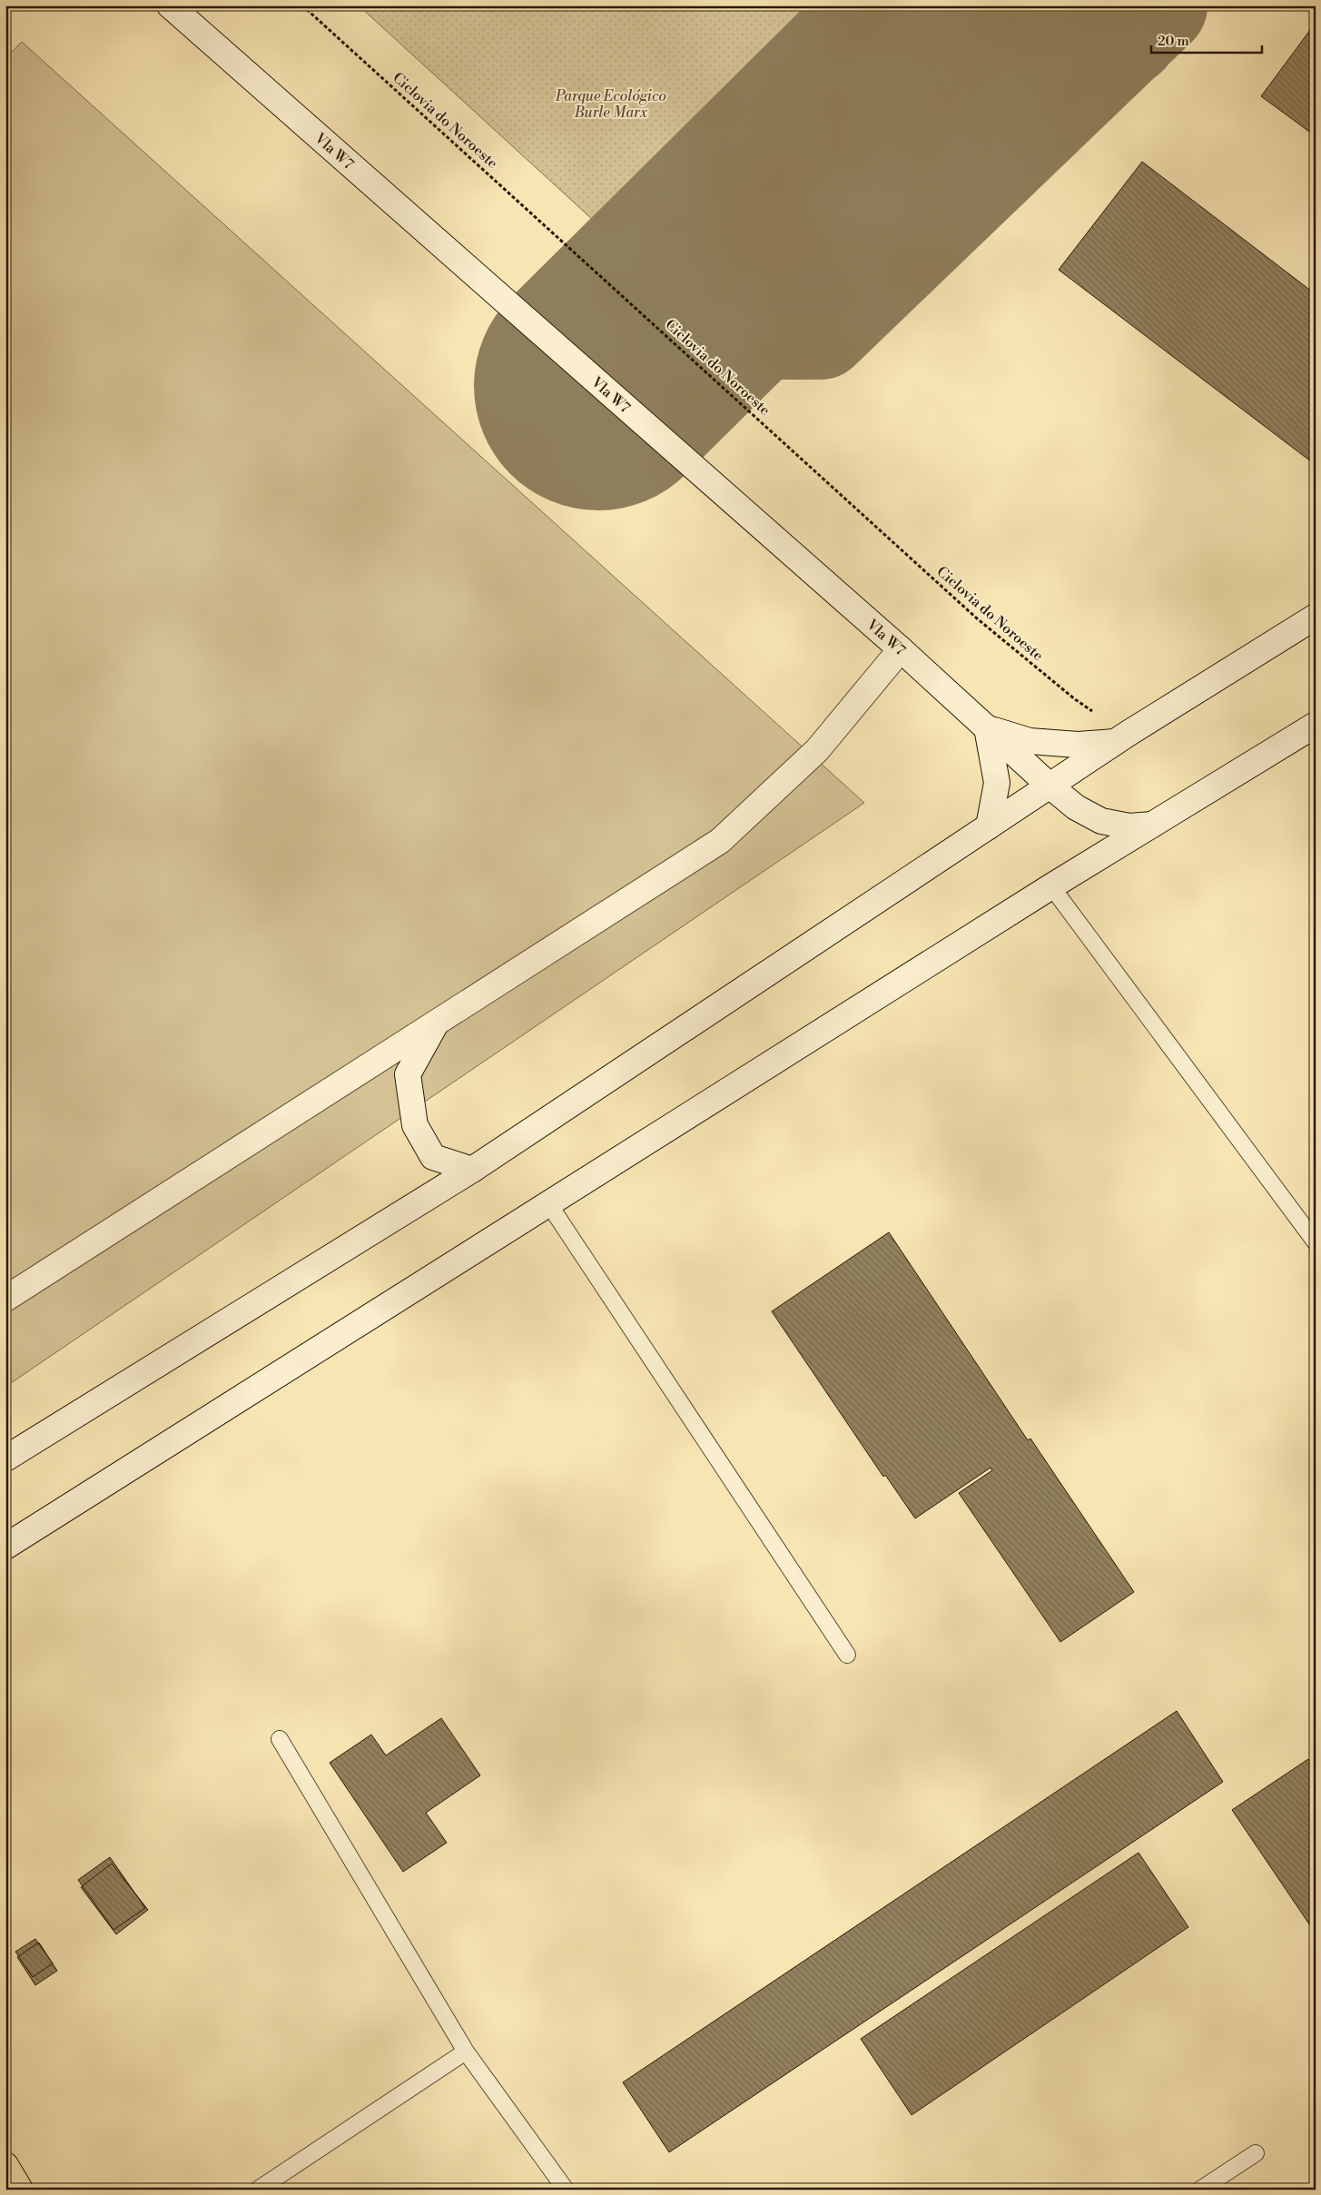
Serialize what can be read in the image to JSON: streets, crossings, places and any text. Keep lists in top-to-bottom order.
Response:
{
  "streets": {
    "main road": ["Vla W7"],
    "path": ["Ciclovia do Noroeste"]
  },
  "parks": ["Parque Ecológico Burle Marx"],
  "scale_bar": "20 m"
}
